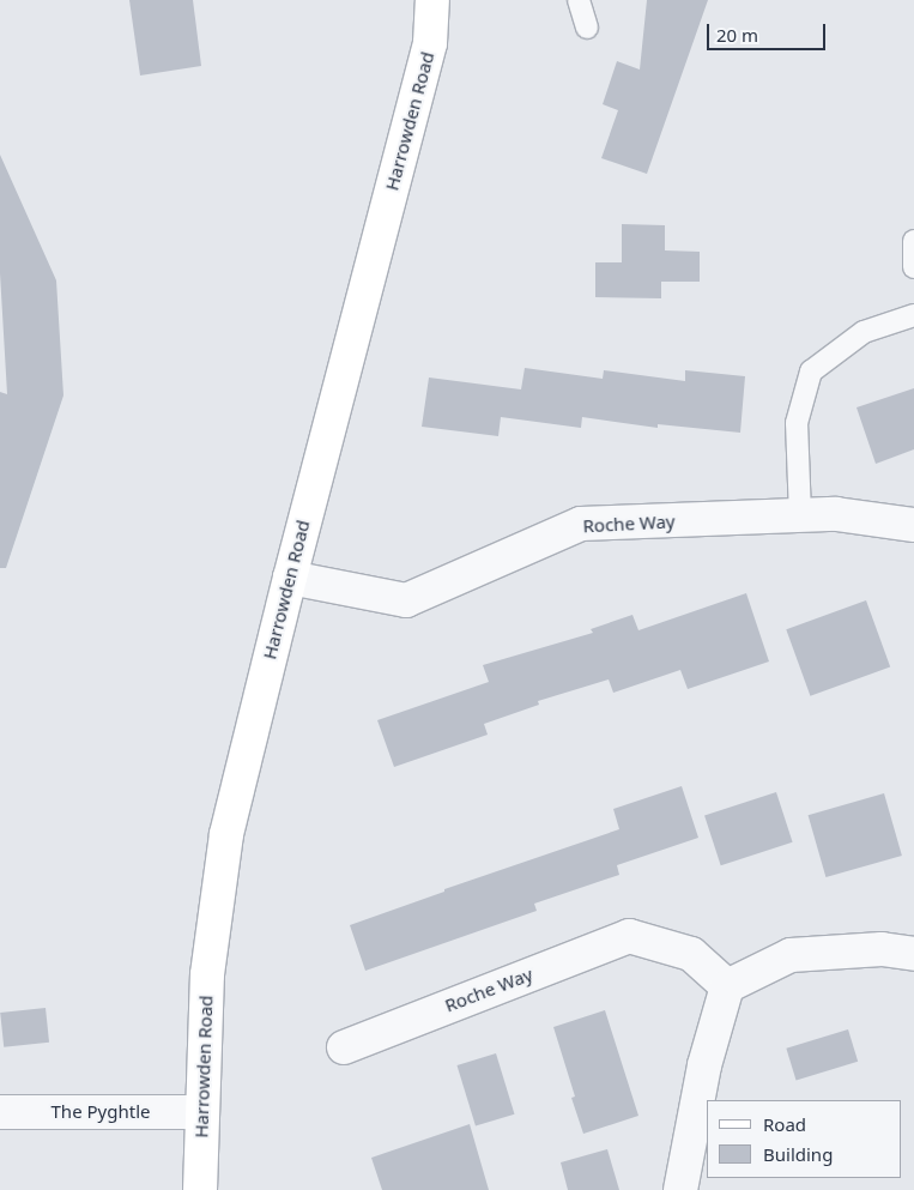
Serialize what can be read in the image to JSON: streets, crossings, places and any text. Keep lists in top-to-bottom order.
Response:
{
  "streets": {
    "main road": ["Harrowden Road"],
    "street": ["Roche Way", "The Pyghtle"]
  },
  "crossings": [
    ["Harrowden Road", "Roche Way"],
    ["Harrowden Road", "The Pyghtle"]
  ],
  "legend": ["Road", "Building"],
  "scale_bar": "20 m"
}
